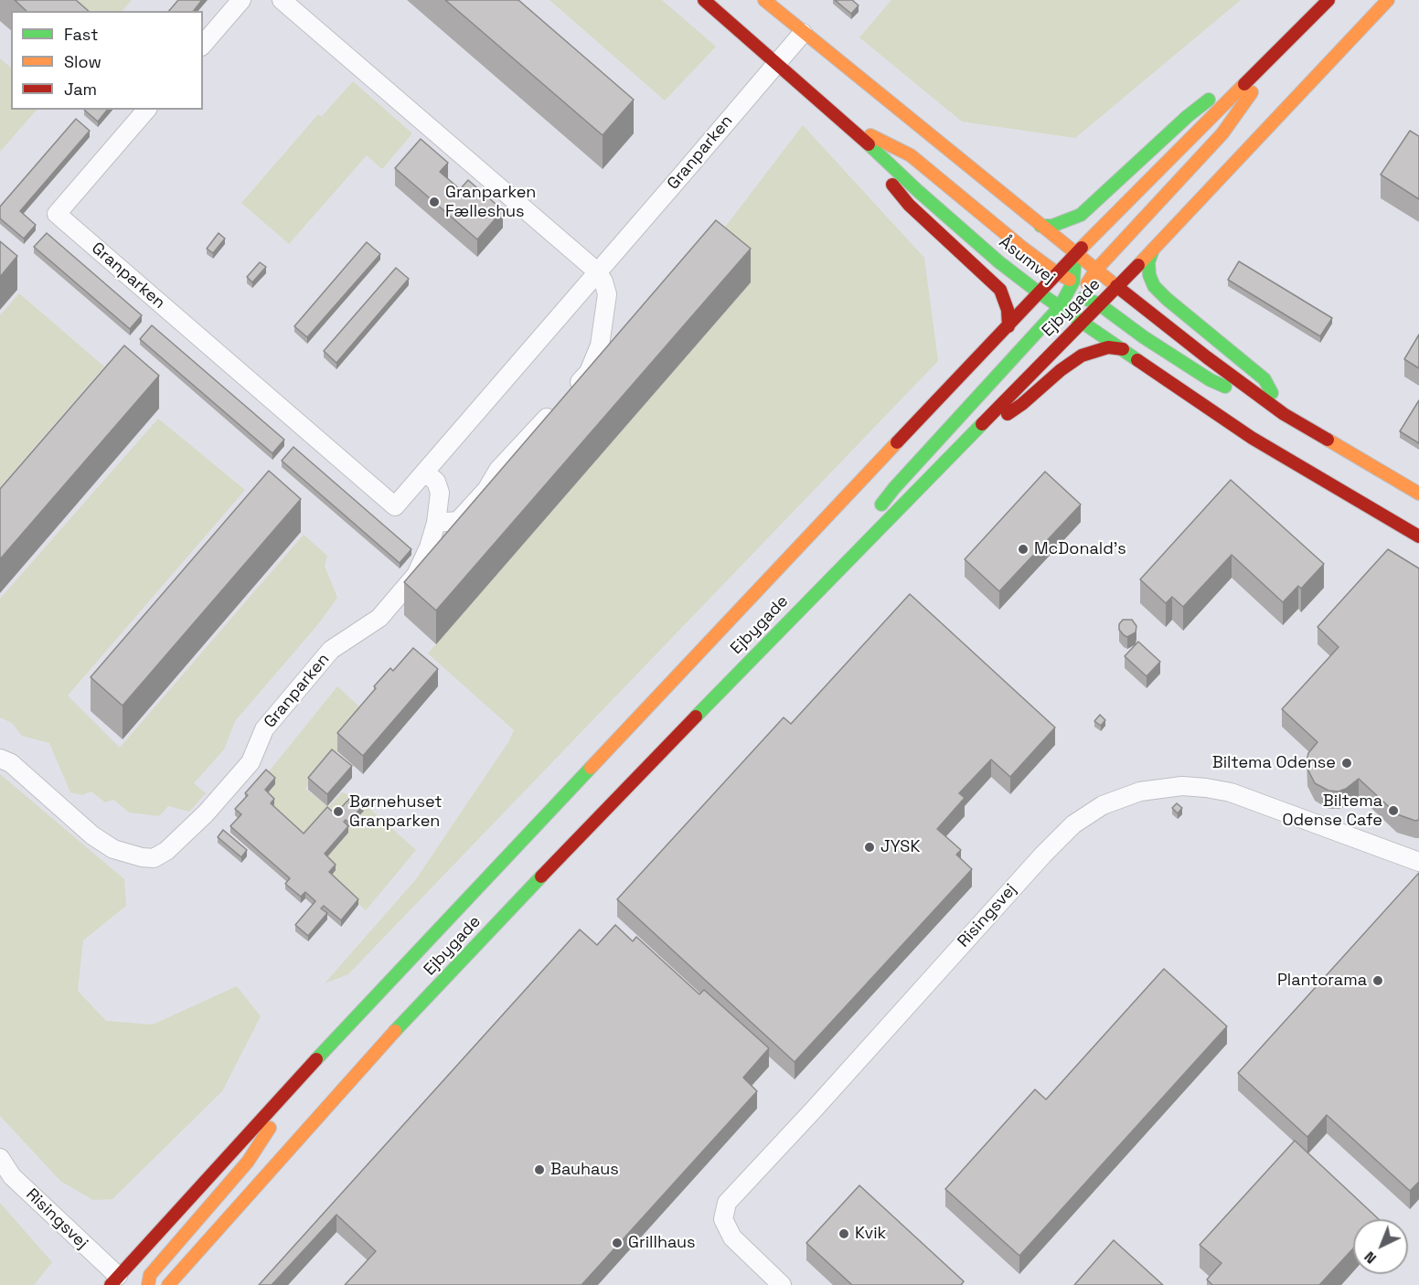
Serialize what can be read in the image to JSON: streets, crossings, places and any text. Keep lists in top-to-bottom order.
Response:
{
  "streets": {
    "main road": ["Åsumvej", "Ejbygade"],
    "street": ["Granparken", "Risingsvej"]
  },
  "crossings": [
    ["Granparken", "Åsumvej"],
    ["Åsumvej", "Ejbygade"],
    ["Ejbygade", "Risingsvej"]
  ],
  "places": [
    "Granparken Fælleshus",
    "McDonald's",
    "Biltema Odense",
    "Biltema Odense Cafe",
    "Børnehuset Granparken",
    "JYSK",
    "Plantorama",
    "Bauhaus",
    "Kvik",
    "Grillhaus"
  ],
  "legend": ["Fast", "Slow", "Jam"],
  "north": "bottom left"
}
